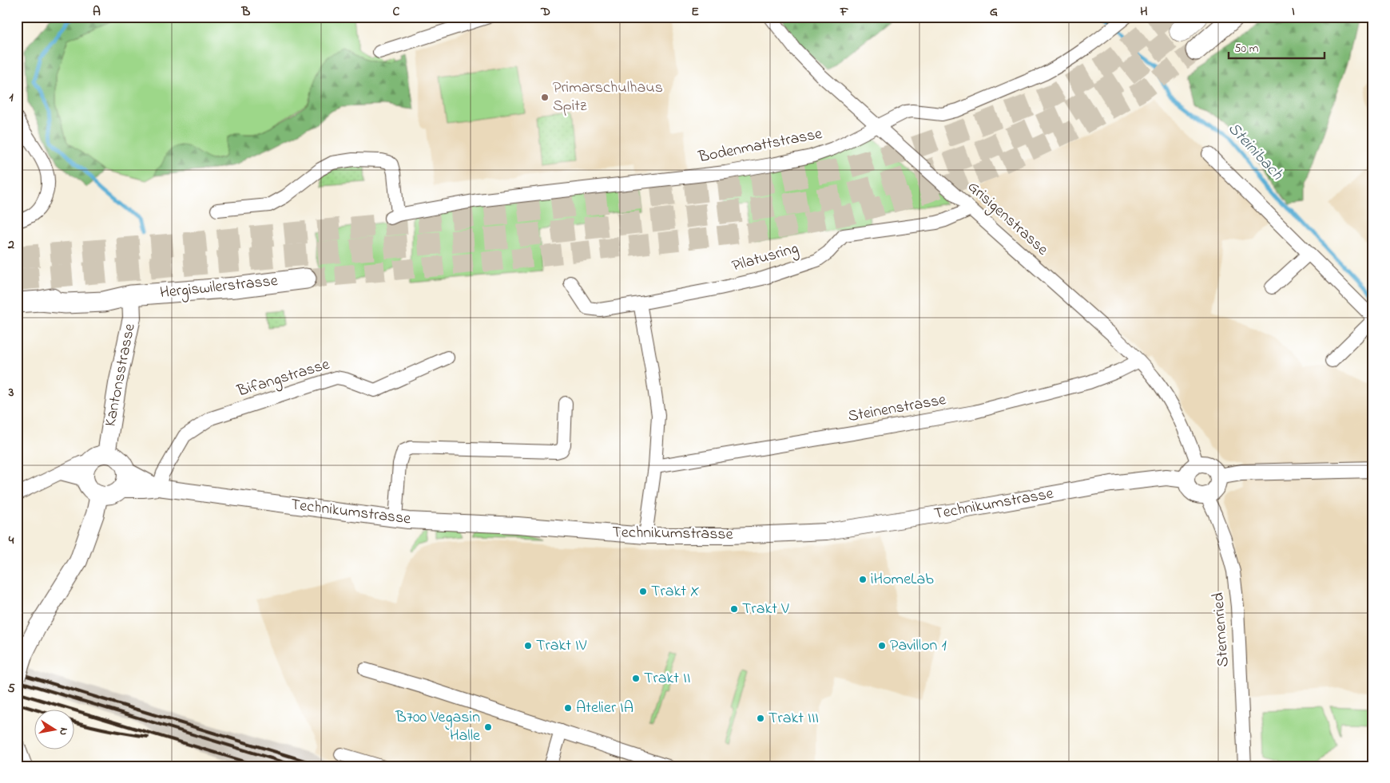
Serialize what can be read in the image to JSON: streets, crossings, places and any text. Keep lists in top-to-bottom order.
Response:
{
  "streets": {
    "main road": ["Hergiswilerstrasse", "Kantonsstrasse"],
    "street": [
      "Bodenmattstrasse",
      "Grisigenstrasse",
      "Pilatusring",
      "Bifangstrasse",
      "Steinenstrasse",
      "Technikumstrasse",
      "Sternenried"
    ]
  },
  "crossings": [
    ["Bodenmattstrasse", "Grisigenstrasse"],
    ["Grisigenstrasse", "Pilatusring"],
    ["Grisigenstrasse", "Steinenstrasse"],
    ["Grisigenstrasse", "Technikumstrasse"],
    ["Grisigenstrasse", "Sternenried"],
    ["Hergiswilerstrasse", "Kantonsstrasse"],
    ["Kantonsstrasse", "Technikumstrasse"],
    ["Bifangstrasse", "Technikumstrasse"],
    ["Technikumstrasse", "Sternenried"]
  ],
  "water": ["Steinibach"],
  "places": [
    "Primarschulhaus Spitz",
    "iHomeLab",
    "Trakt X",
    "Trakt V",
    "Trakt IV",
    "Pavillon 1",
    "Trakt II",
    "Atelier IA",
    "Trakt III",
    "B700 Vegasin Halle"
  ],
  "scale_bar": "50 m",
  "north": "right",
  "grid": {
    "columns": [
      "A",
      "B",
      "C",
      "D",
      "E",
      "F",
      "G",
      "H",
      "I"
    ],
    "rows": [
      "1",
      "2",
      "3",
      "4",
      "5"
    ]
  }
}
